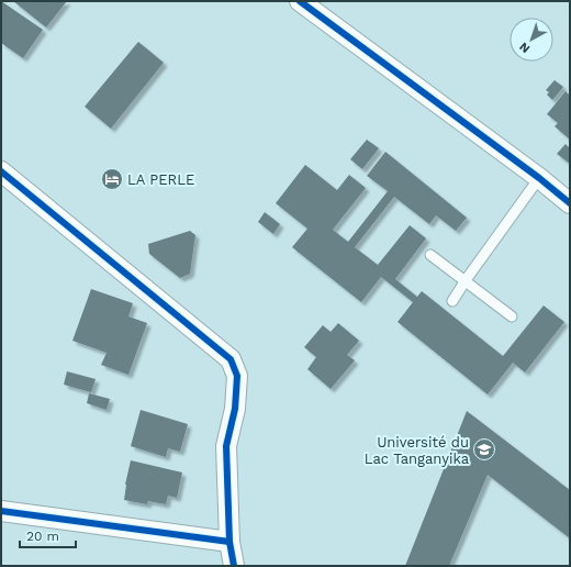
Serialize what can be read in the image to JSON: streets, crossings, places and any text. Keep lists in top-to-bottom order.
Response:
{
  "places": {
    "hotel": ["LA PERLE"],
    "school or university": ["Université du Lac Tanganyika"]
  },
  "scale_bar": "20 m",
  "north": "bottom left"
}
